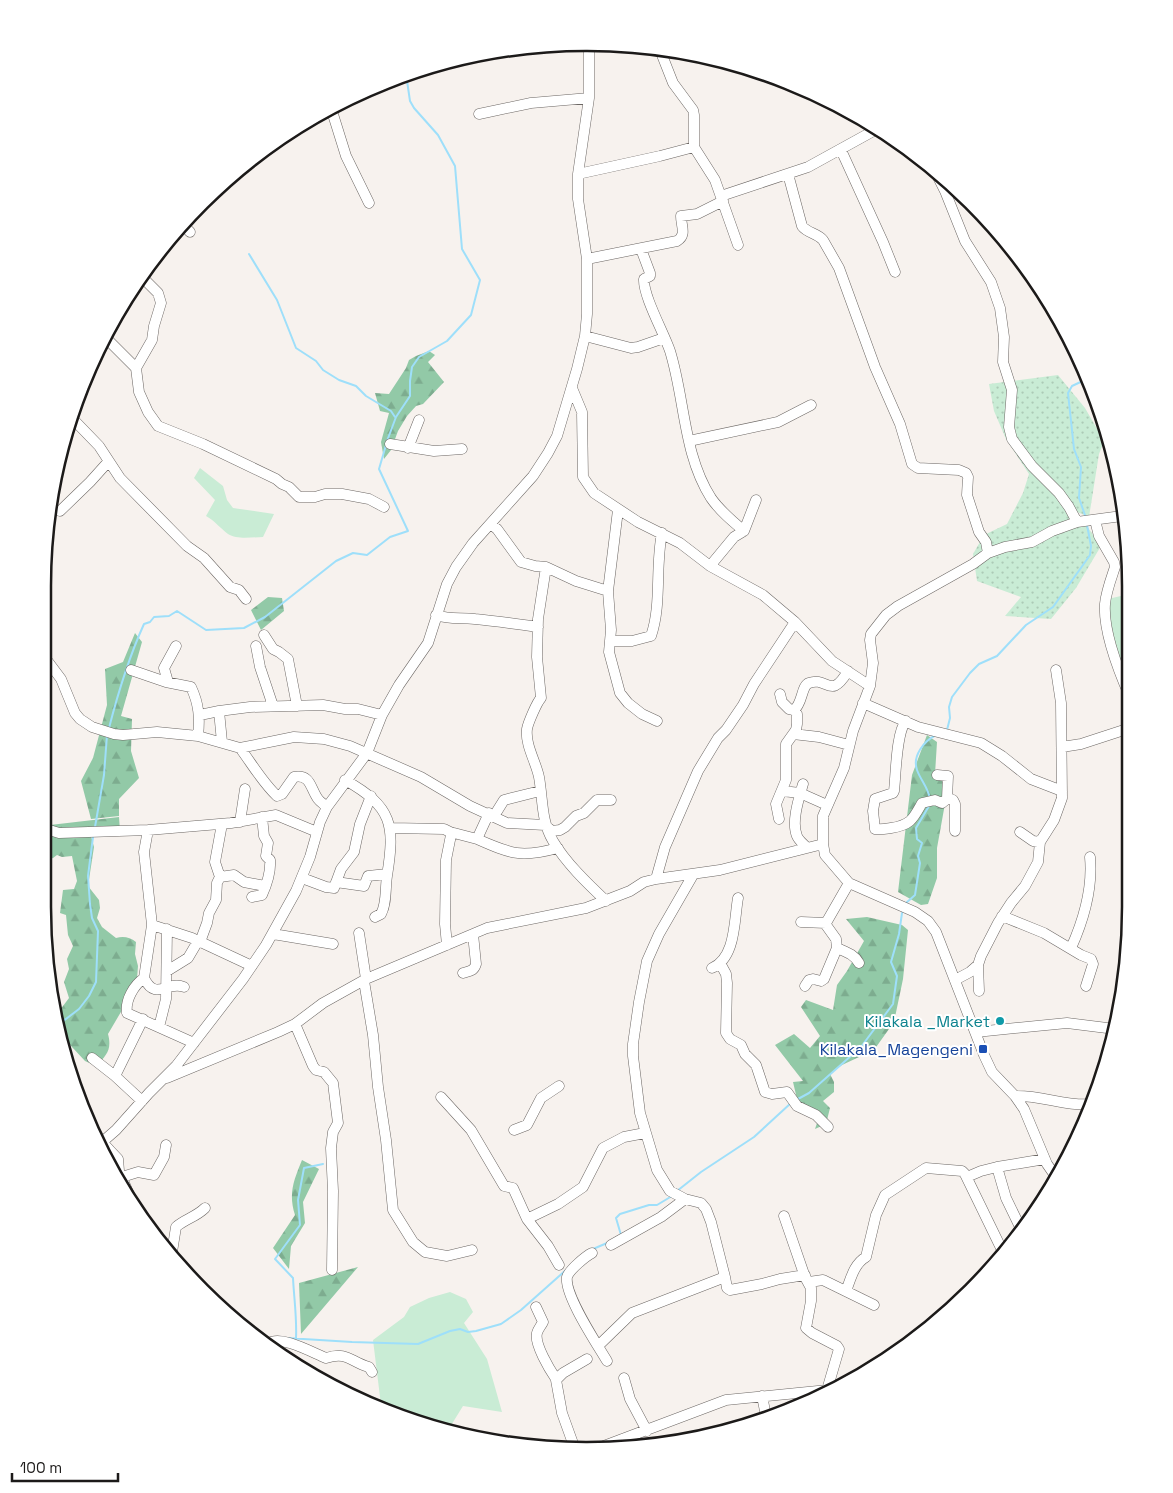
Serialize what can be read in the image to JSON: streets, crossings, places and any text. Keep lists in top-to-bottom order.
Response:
{
  "places": {
    "other": ["Kilakala _Market"],
    "transit": ["Kilakala_Magengeni"]
  },
  "scale_bar": "100 m"
}
